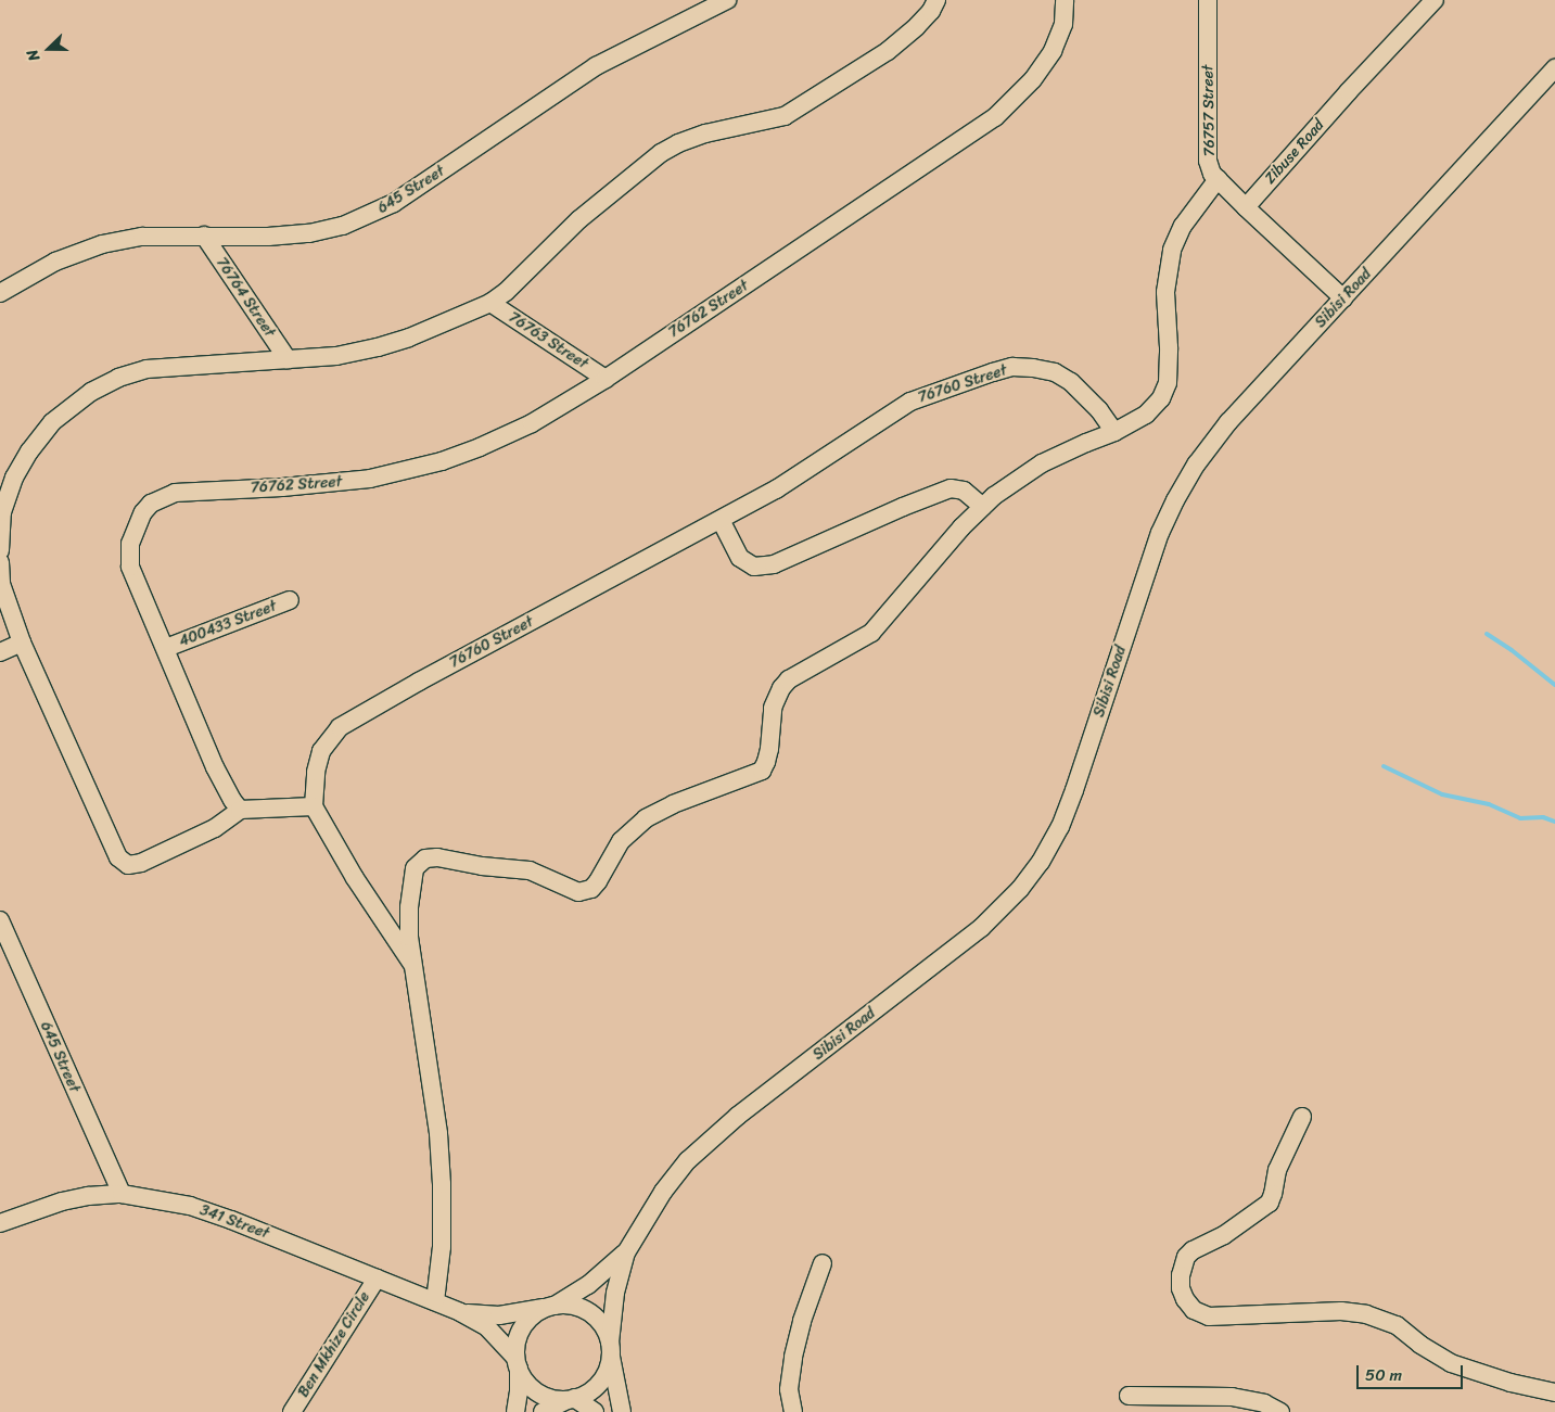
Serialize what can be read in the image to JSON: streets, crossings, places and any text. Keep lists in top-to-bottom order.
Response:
{
  "streets": {
    "street": [
      "76757 Street",
      "Zibuse Road",
      "645 Street",
      "76764 Street",
      "Sibisi Road",
      "76762 Street",
      "76763 Street",
      "76760 Street",
      "400433 Street",
      "341 Street",
      "Ben Mkhize Circle"
    ]
  },
  "crossings": [
    ["76757 Street", "Zibuse Road"],
    ["645 Street", "76764 Street"],
    ["645 Street", "341 Street"],
    ["Sibisi Road", "341 Street"],
    ["76762 Street", "76763 Street"],
    ["76762 Street", "400433 Street"],
    ["341 Street", "Ben Mkhize Circle"]
  ],
  "scale_bar": "50 m",
  "north": "left"
}
